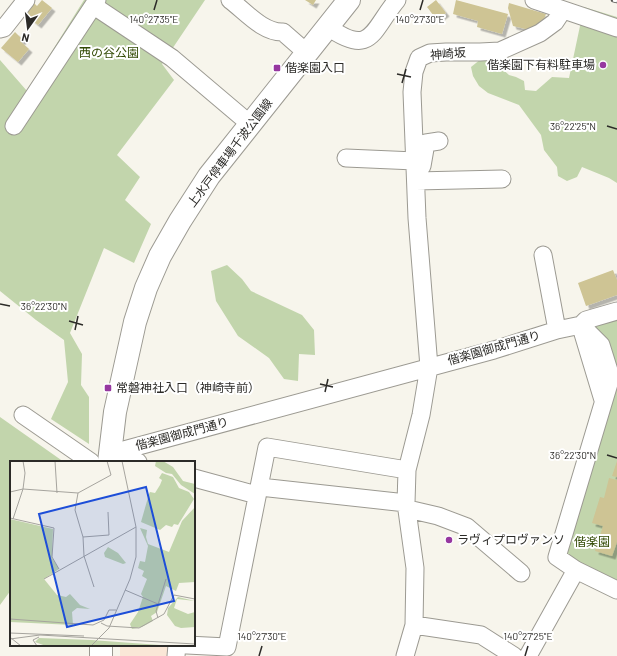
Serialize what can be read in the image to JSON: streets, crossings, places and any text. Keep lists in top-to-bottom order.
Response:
{
  "streets": {
    "main road": ["上水戸停車場千波公園線"],
    "street": ["神崎坂", "偕楽園御成門通り"]
  },
  "crossings": [
    ["上水戸停車場千波公園線", "偕楽園御成門通り"]
  ],
  "parks": ["西の谷公園", "偕楽園"],
  "places": {
    "other": ["偕楽園下有料駐車場", "ラヴィプロヴァンソ"],
    "transit": ["偕楽園入口", "常磐神社入口（神崎寺前）"]
  },
  "north": "bottom",
  "coordinates": [
    "140°27'35\"E",
    "140°27'30\"E",
    "36°22'25\"N",
    "36°22'30\"N",
    "140°27'25\"E"
  ]
}
